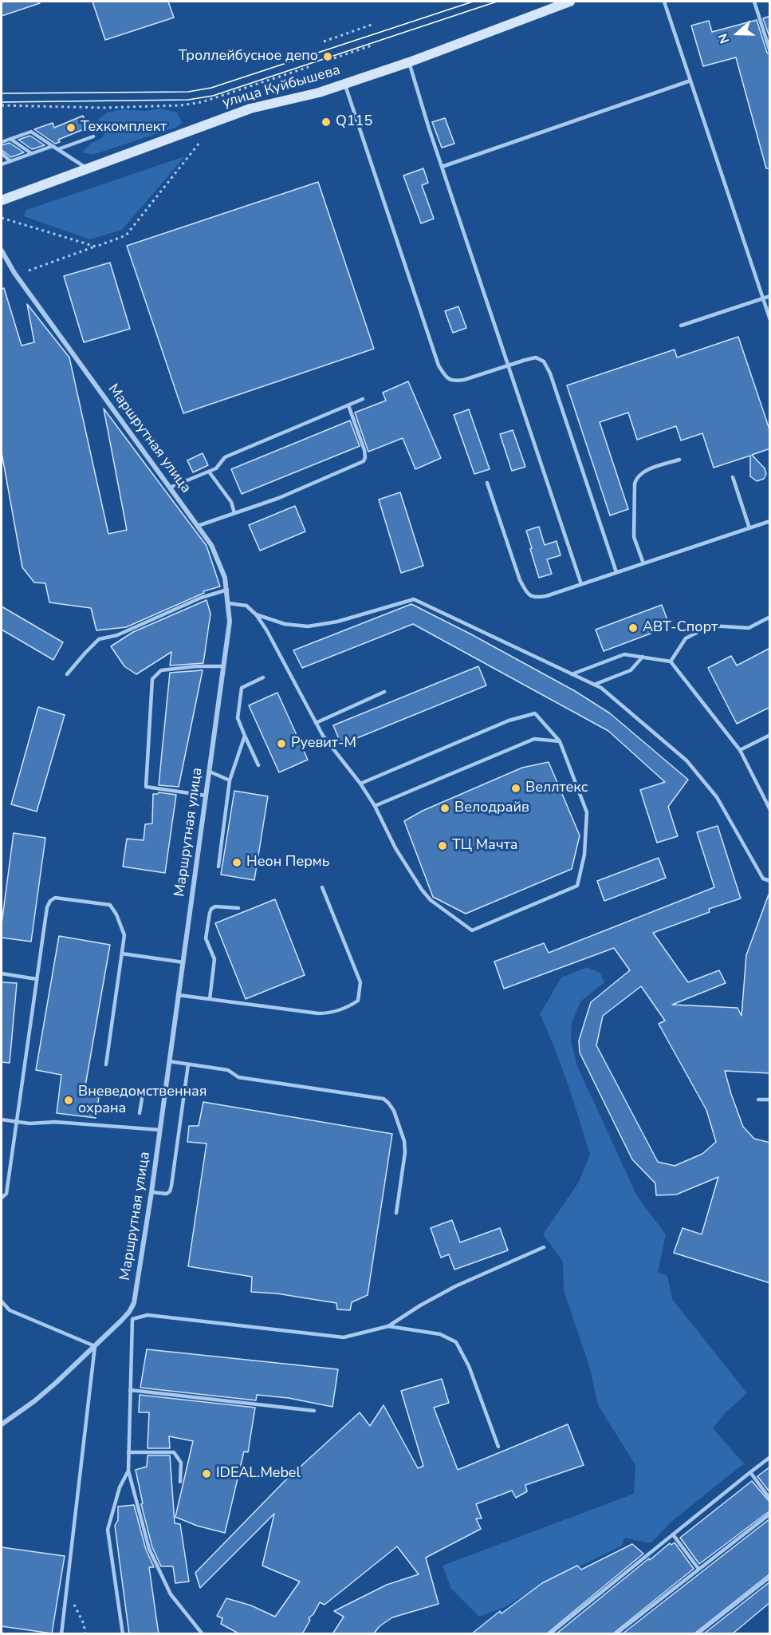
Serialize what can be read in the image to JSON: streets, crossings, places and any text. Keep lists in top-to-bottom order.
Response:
{
  "streets": {
    "main road": ["улица Куйбышева"],
    "street": ["Маршрутная улица"]
  },
  "places": [
    "Троллейбусное депо",
    "Q115",
    "Техкомплект",
    "АВТ-Спорт",
    "Руевит-М",
    "Веллтекс",
    "Велодрайв",
    "ТЦ Мачта",
    "Неон Пермь",
    "Вневедомственная охрана",
    "IDEAL.Mebel"
  ],
  "north": "left"
}
